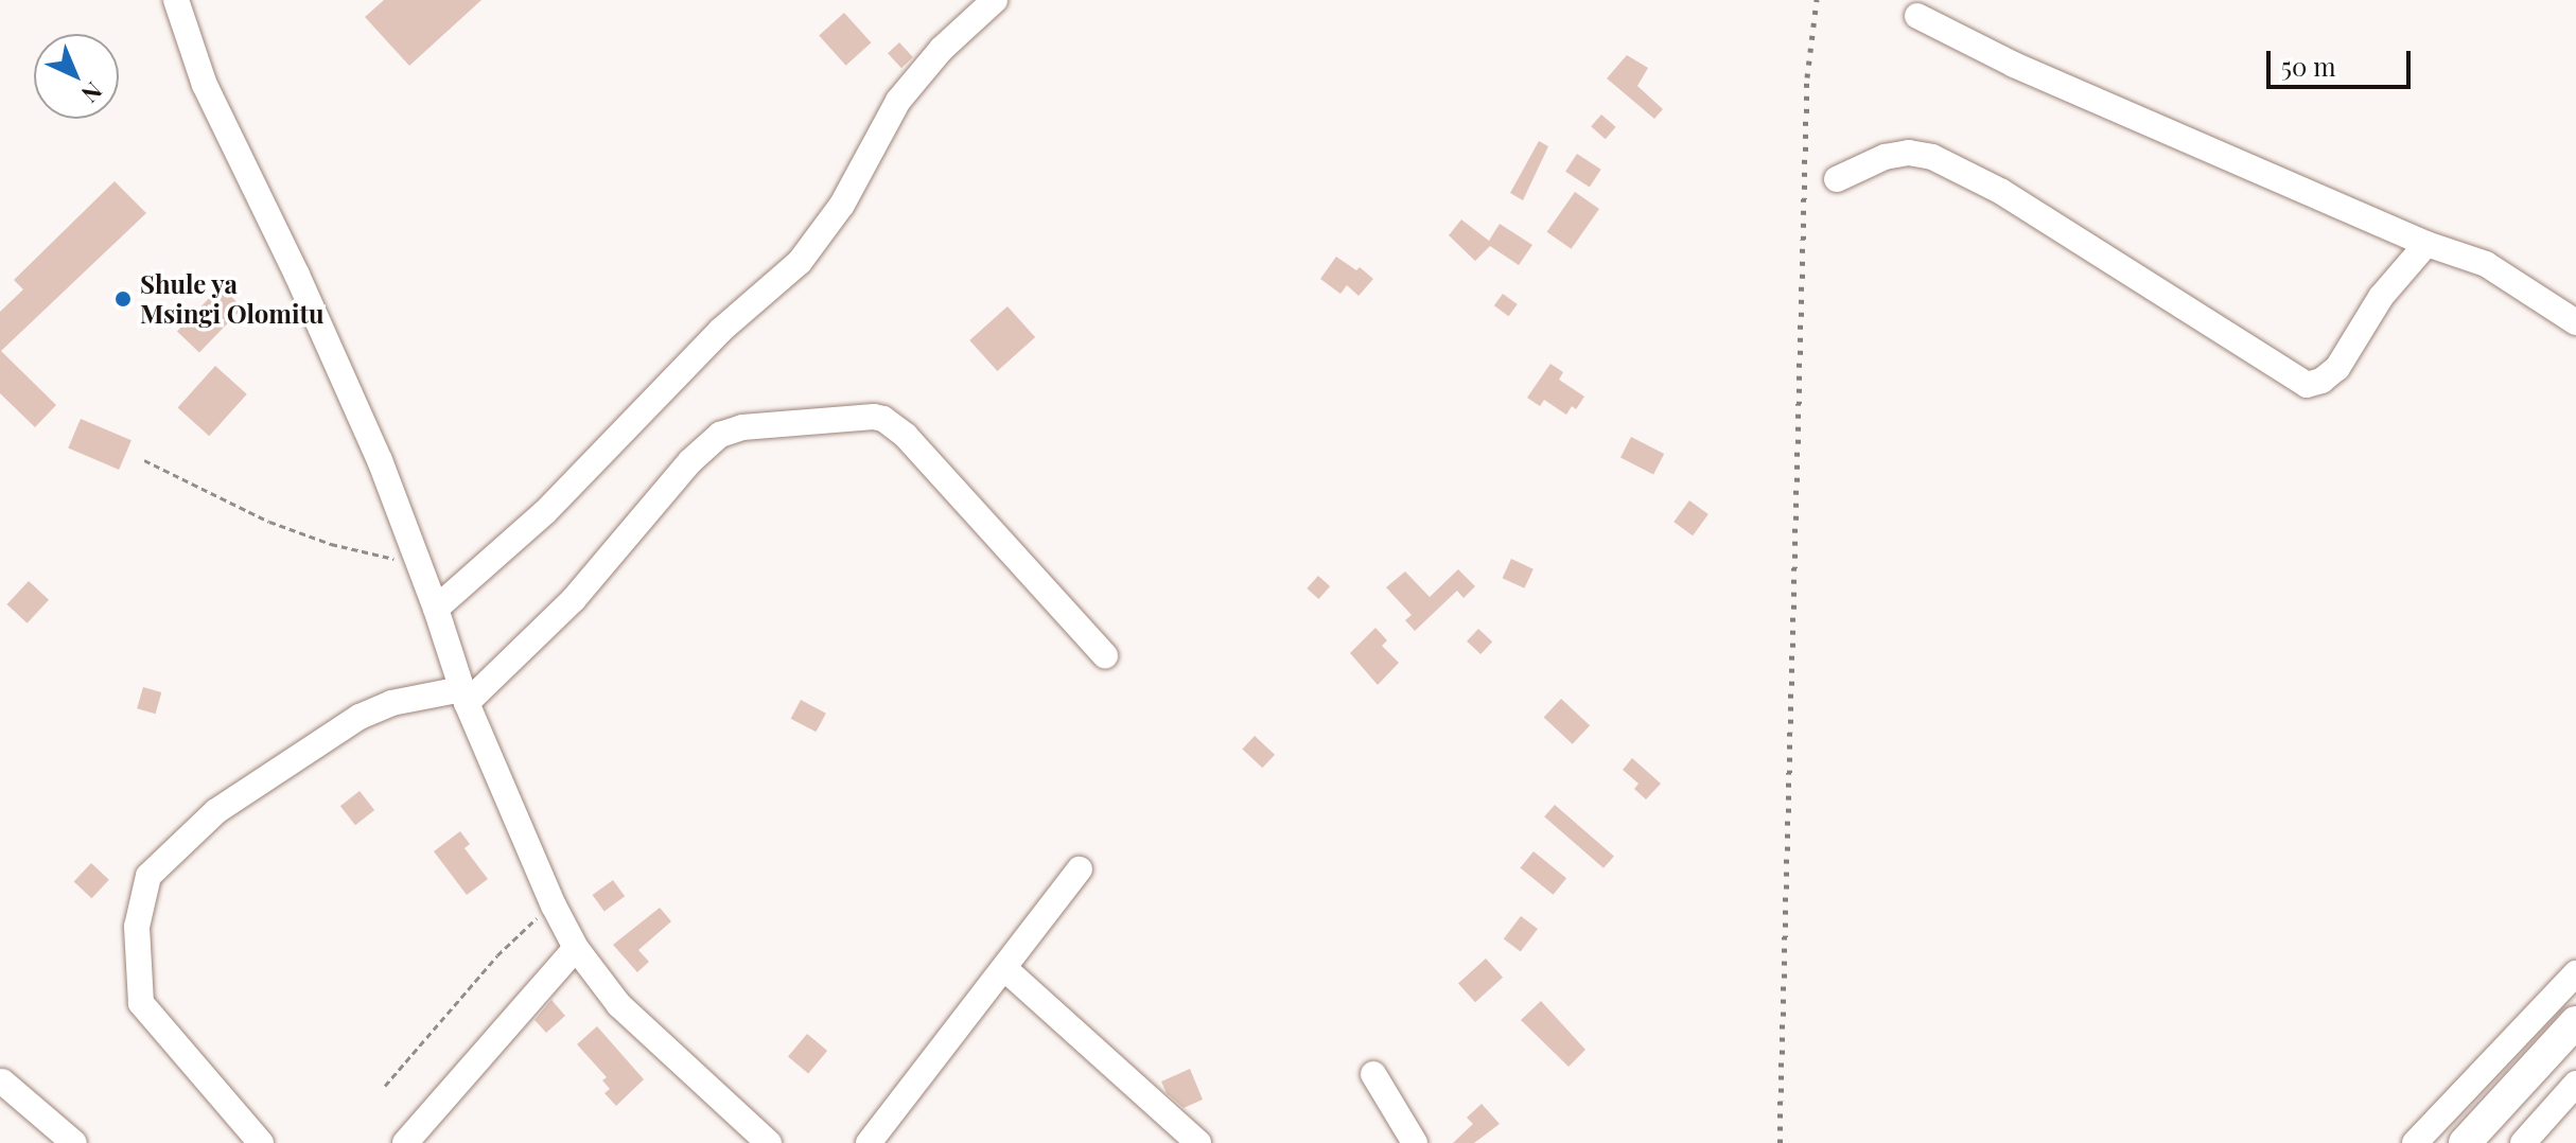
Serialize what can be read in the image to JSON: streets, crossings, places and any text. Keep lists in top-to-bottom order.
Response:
{
  "places": ["Shule ya Msingi Olomitu"],
  "scale_bar": "50 m",
  "north": "bottom right"
}
